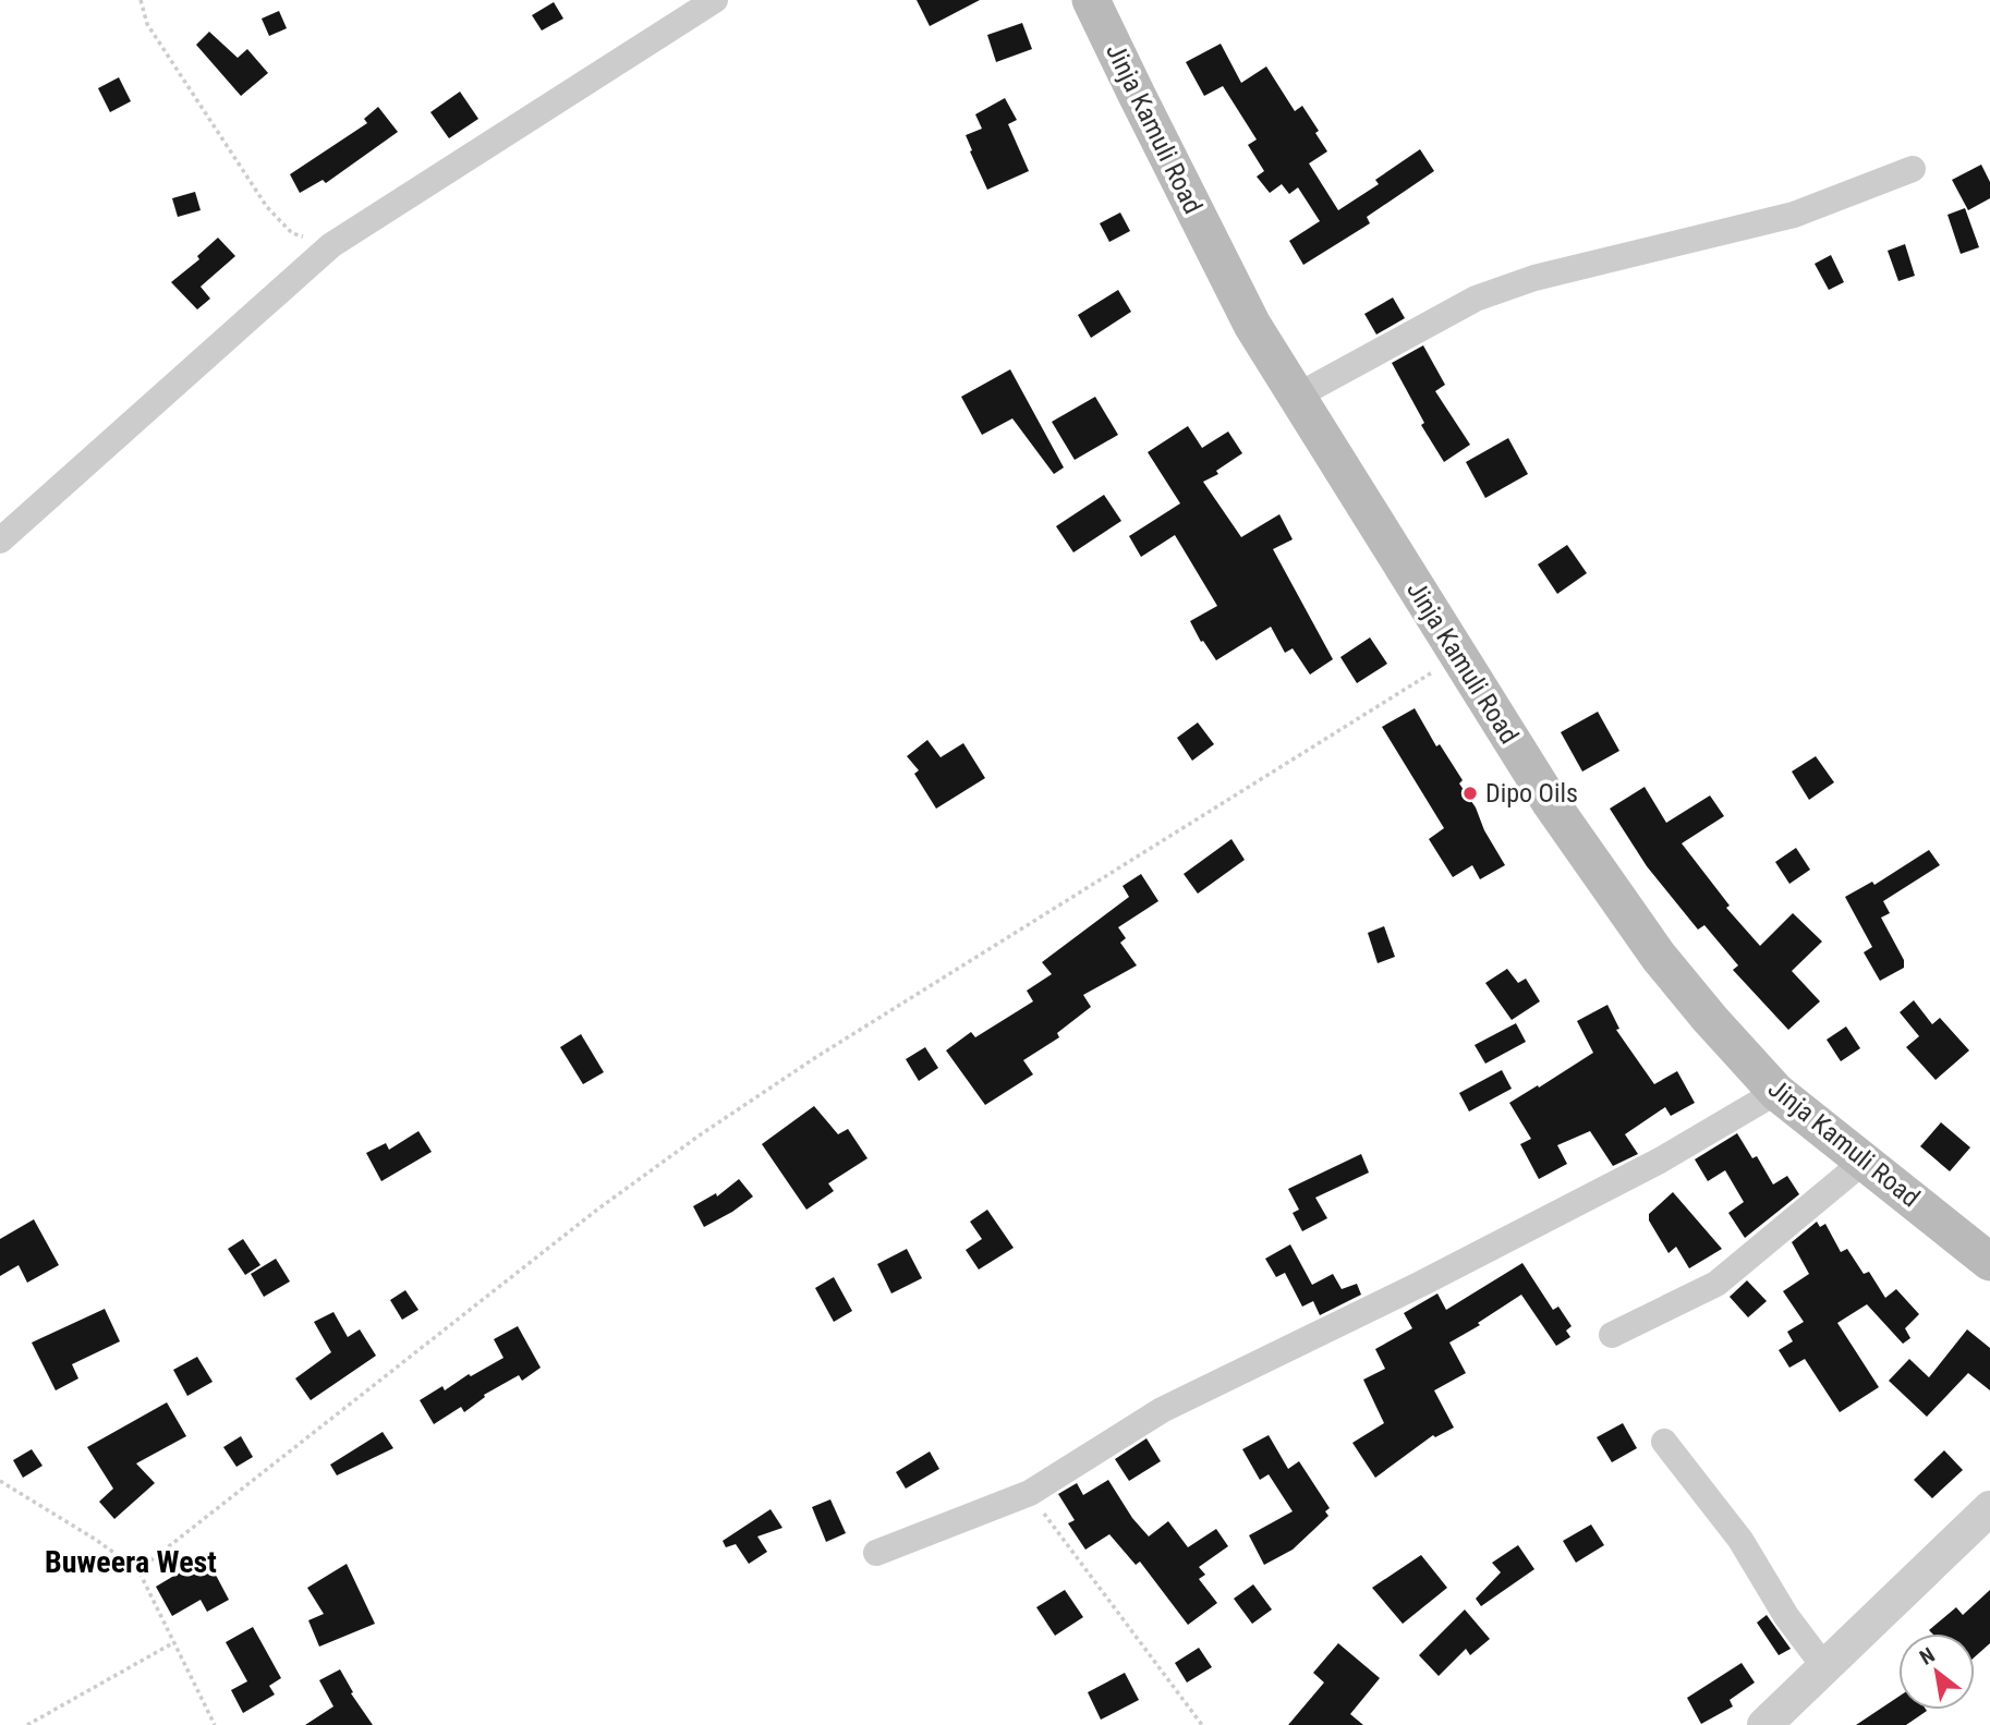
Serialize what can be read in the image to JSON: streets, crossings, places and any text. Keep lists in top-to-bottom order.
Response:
{
  "streets": {
    "main road": ["Jinja Kamuli Road"]
  },
  "districts": ["Buweera West"],
  "places": ["Dipo Oils"],
  "north": "top left"
}
